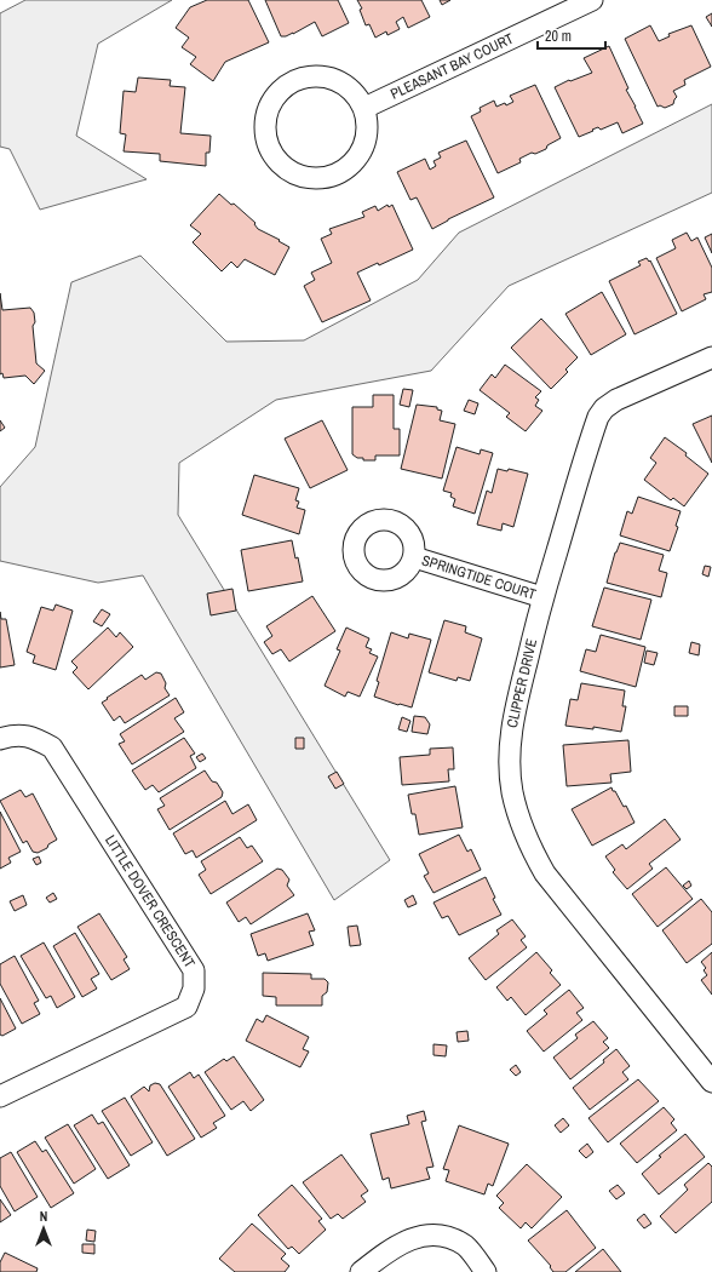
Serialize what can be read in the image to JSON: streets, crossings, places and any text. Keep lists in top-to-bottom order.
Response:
{
  "streets": {
    "street": [
      "PLEASANT BAY COURT",
      "SPRINGTIDE COURT",
      "CLIPPER DRIVE",
      "LITTLE DOVER CRESCENT"
    ]
  },
  "crossings": [
    ["SPRINGTIDE COURT", "CLIPPER DRIVE"]
  ],
  "scale_bar": "20 m",
  "north": "top"
}
